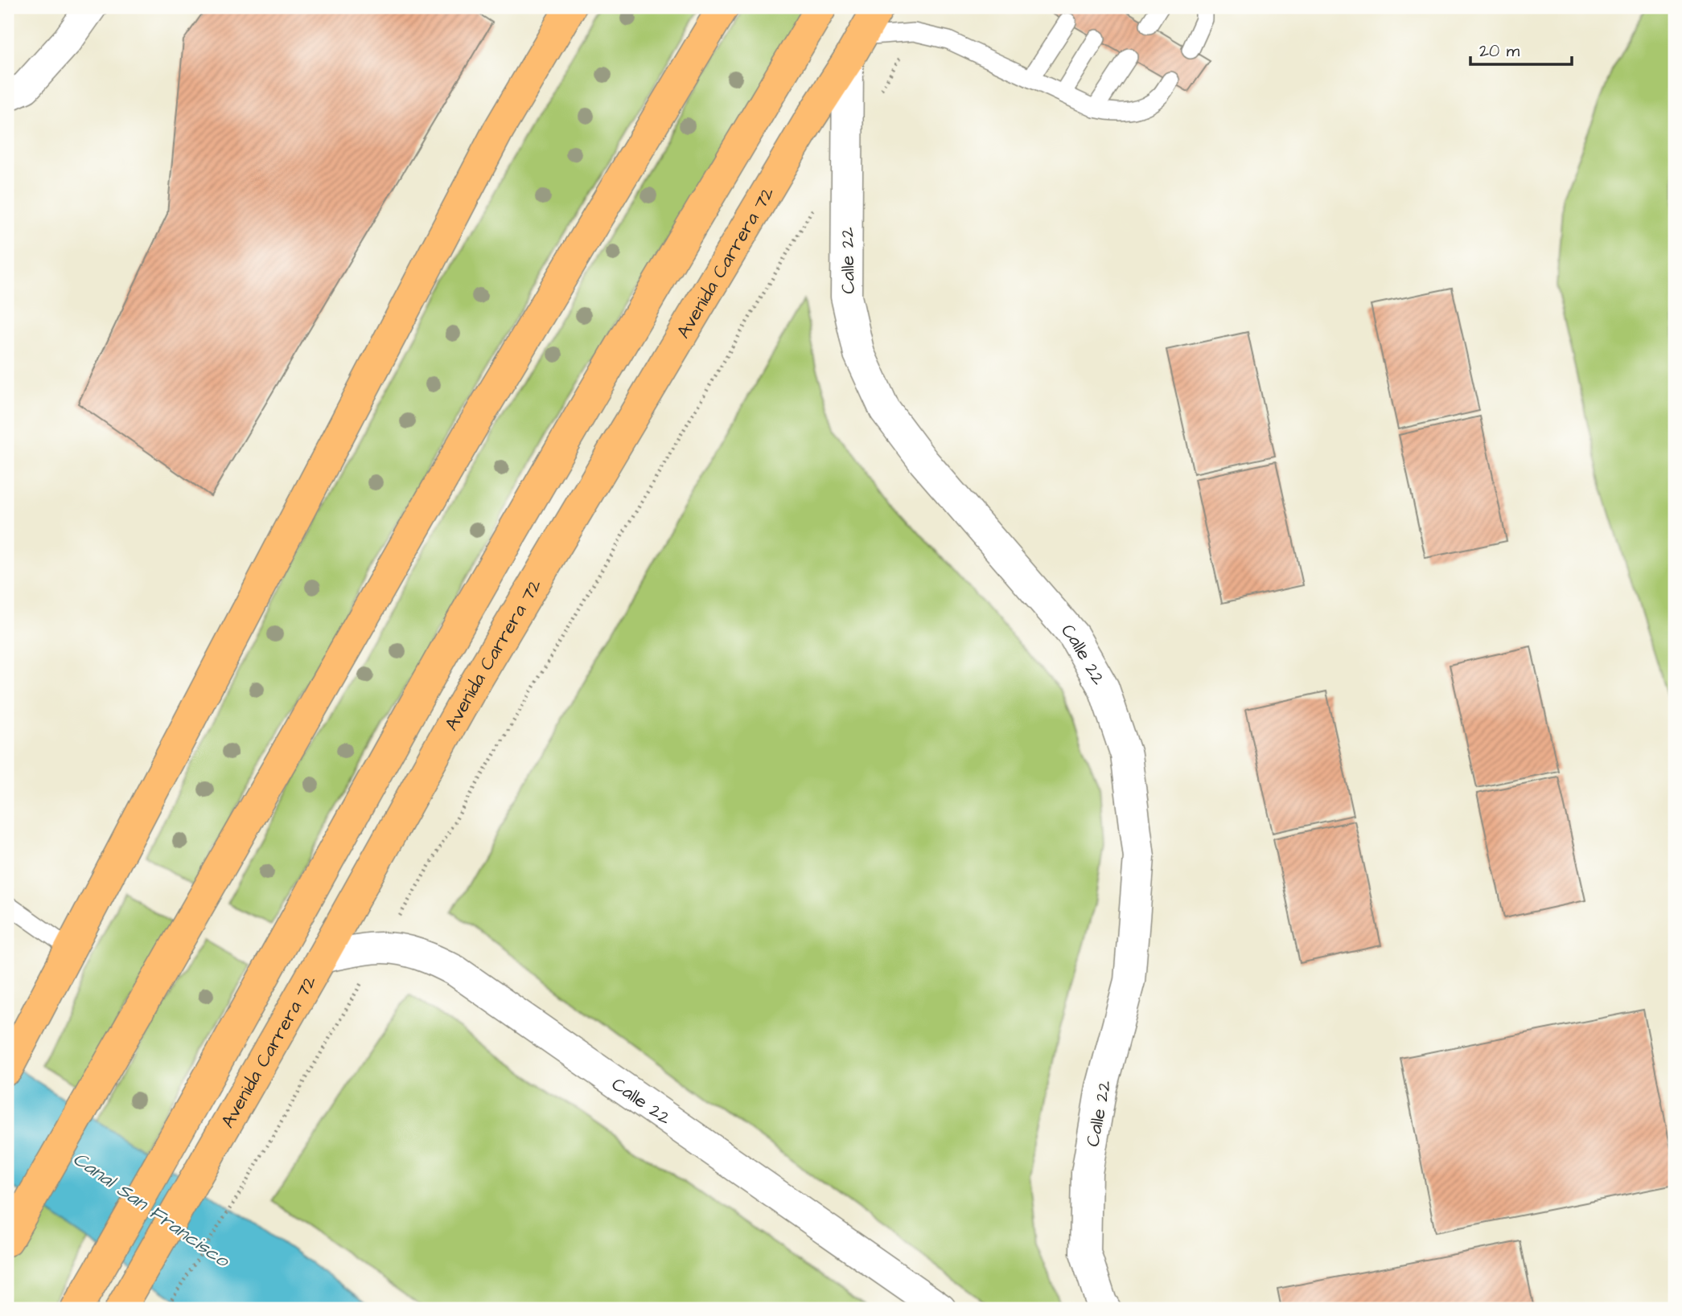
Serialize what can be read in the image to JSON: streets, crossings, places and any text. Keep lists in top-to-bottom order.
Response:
{
  "streets": {
    "highway": ["Avenida Carrera 72"],
    "street": ["Calle 22"]
  },
  "crossings": [
    ["Calle 22", "Avenida Carrera 72"]
  ],
  "water": ["Canal San Francisco"],
  "scale_bar": "20 m"
}
